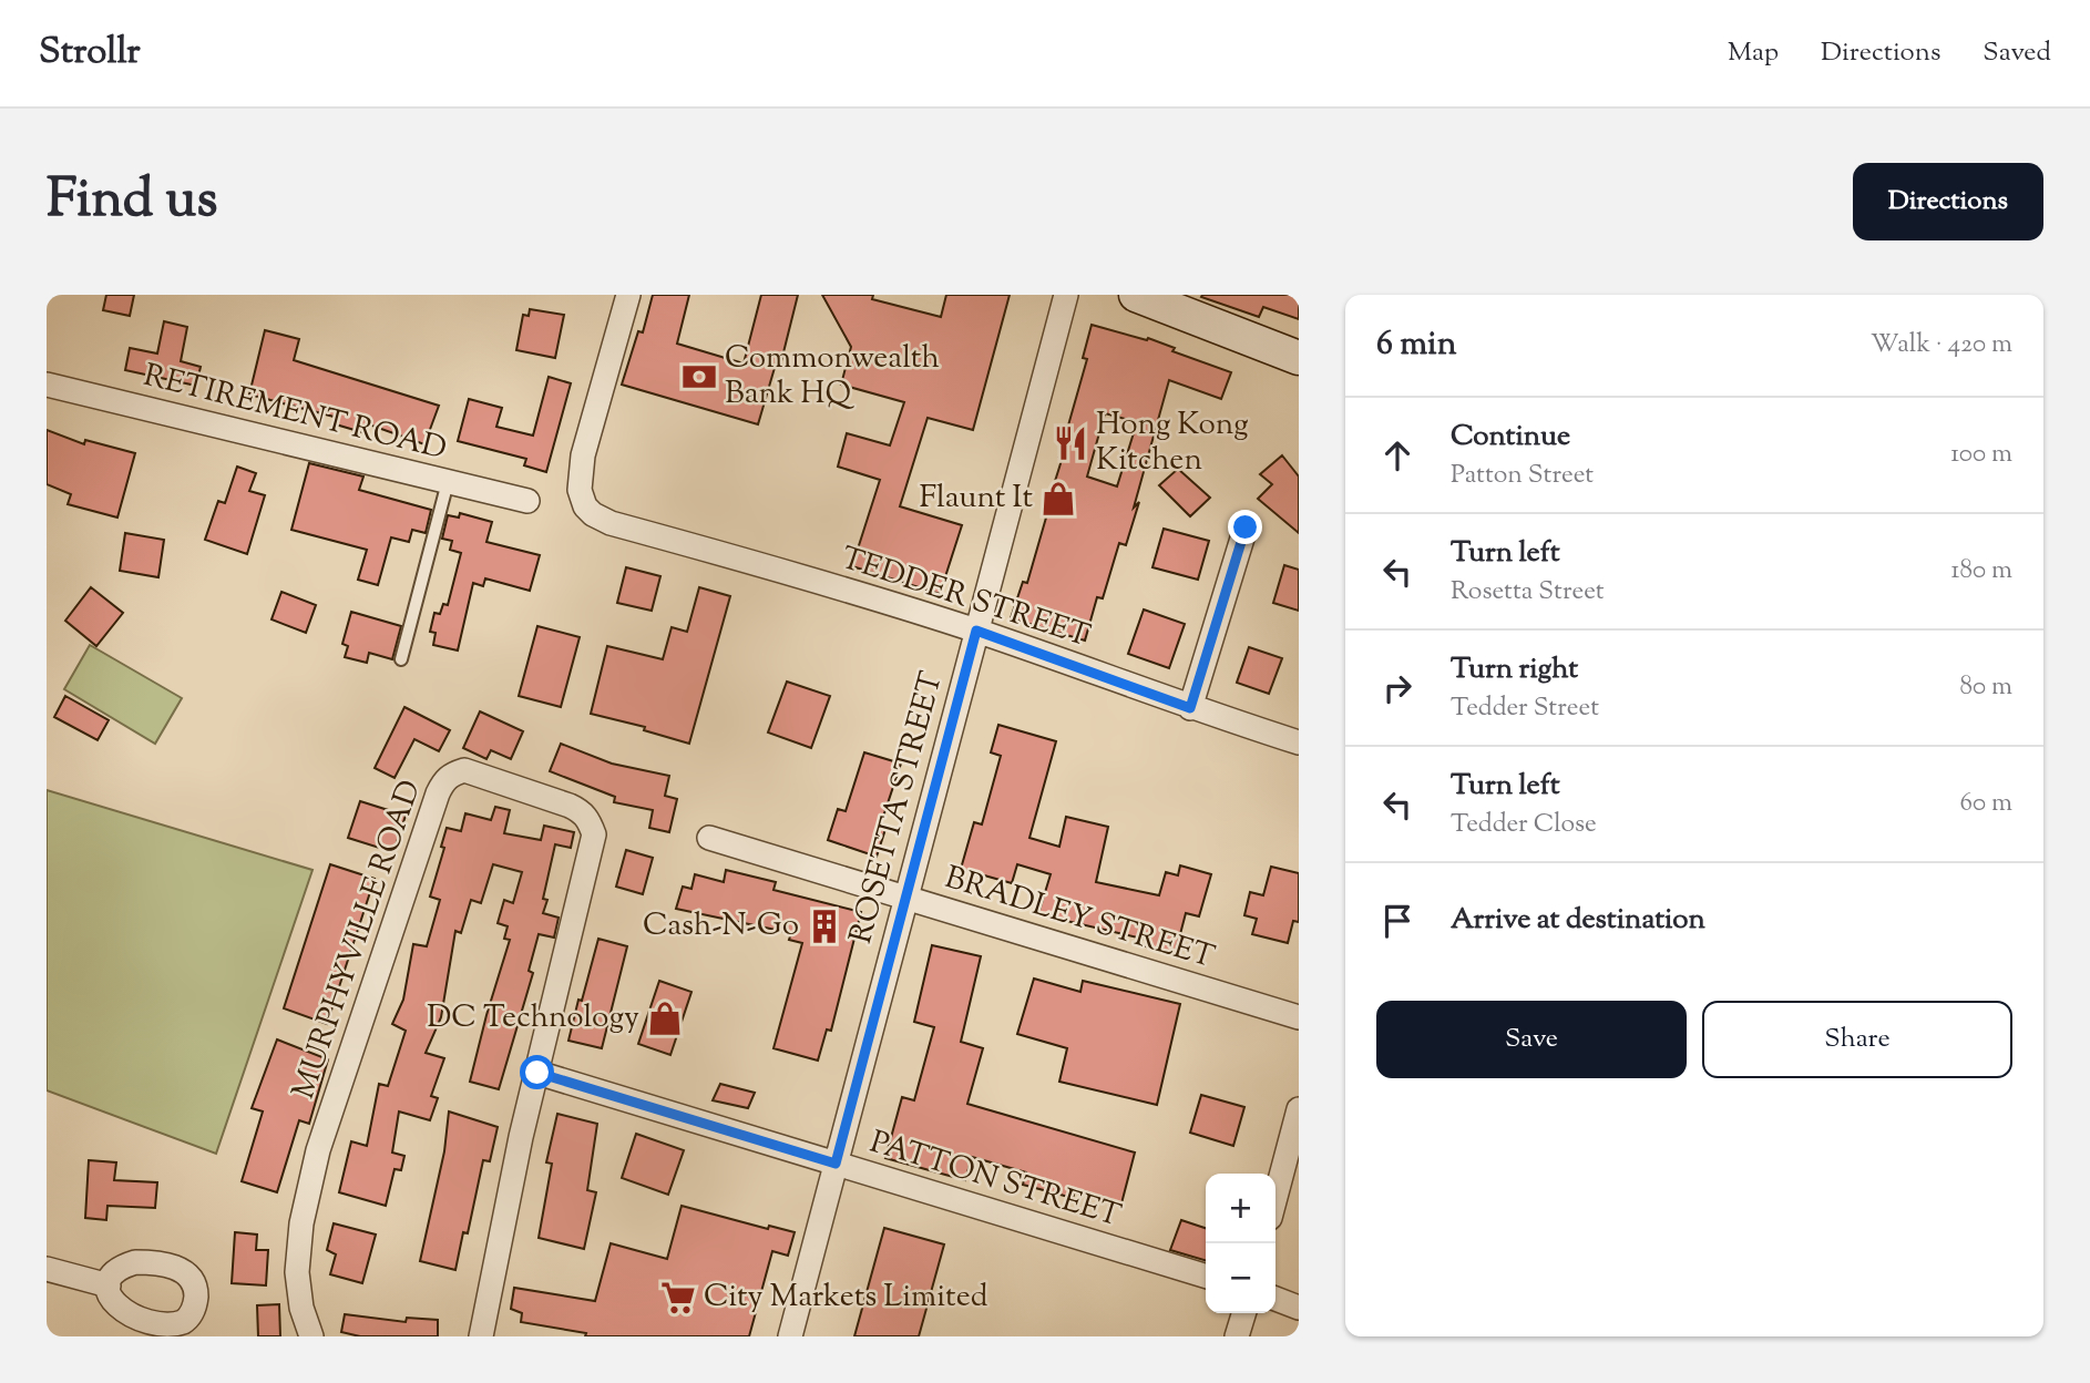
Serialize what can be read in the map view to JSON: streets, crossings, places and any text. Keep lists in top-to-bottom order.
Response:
{
  "streets": {
    "street": [
      "RETIREMENT ROAD",
      "TEDDER STREET",
      "ROSETTA STREET",
      "BRADLEY STREET",
      "MURPHYVILLE ROAD",
      "PATTON STREET"
    ]
  },
  "crossings": [
    ["TEDDER STREET", "ROSETTA STREET"],
    ["ROSETTA STREET", "BRADLEY STREET"],
    ["ROSETTA STREET", "PATTON STREET"],
    ["MURPHYVILLE ROAD", "PATTON STREET"]
  ],
  "places": {
    "bank": ["Commonwealth Bank HQ"],
    "restaurant": ["Hong Kong Kitchen"],
    "shop": ["Flaunt It", "DC Technology"],
    "building": ["Cash-N-Go"],
    "supermarket": ["City Markets Limited"]
  },
  "page": {
    "header": "Strollr",
    "nav": ["Map", "Directions", "Saved"],
    "title": "Find us",
    "buttons": [
      "Directions",
      ["Save", "Share"]
    ],
    "heading": ["6 min", "Walk · 420 m"],
    "list": [
      ["Continue", "Patton Street", "100 m"],
      ["Turn left", "Rosetta Street", "180 m"],
      ["Turn right", "Tedder Street", "80 m"],
      ["Turn left", "Tedder Close", "60 m"],
      "Arrive at destination"
    ],
    "map_buttons": ["+", "−"]
  }
}
